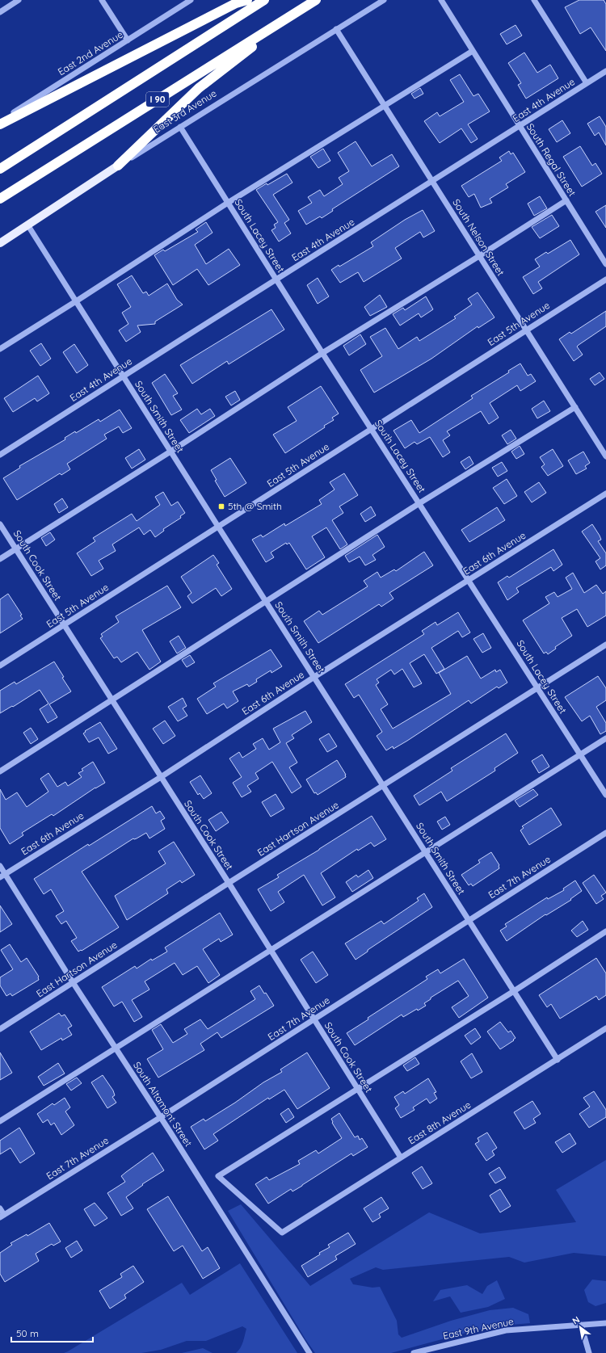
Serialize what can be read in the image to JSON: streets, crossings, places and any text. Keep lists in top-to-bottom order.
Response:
{
  "streets": {
    "highway": ["I 90"],
    "main road": ["East 3rd Avenue"],
    "street": [
      "East 2nd Avenue",
      "East 4th Avenue",
      "South Regal Street",
      "South Lacey Street",
      "South Nelson Street",
      "East 5th Avenue",
      "South Smith Street",
      "East 6th Avenue",
      "South Cook Street",
      "East Hartson Avenue",
      "East 7th Avenue",
      "South Altamont Street",
      "East 8th Avenue",
      "East 9th Avenue"
    ]
  },
  "crossings": [
    ["East 4th Avenue", "South Regal Street"],
    ["East 4th Avenue", "South Lacey Street"],
    ["East 4th Avenue", "South Nelson Street"],
    ["East 4th Avenue", "South Smith Street"],
    ["East 3rd Avenue", "South Lacey Street"],
    ["East 3rd Avenue", "South Nelson Street"],
    ["East 3rd Avenue", "South Smith Street"],
    ["South Lacey Street", "East 5th Avenue"],
    ["South Lacey Street", "East 6th Avenue"],
    ["South Lacey Street", "East Hartson Avenue"],
    ["South Nelson Street", "East 5th Avenue"],
    ["East 5th Avenue", "South Smith Street"],
    ["East 5th Avenue", "South Cook Street"],
    ["South Smith Street", "East 6th Avenue"],
    ["South Smith Street", "East Hartson Avenue"],
    ["South Smith Street", "East 7th Avenue"],
    ["South Smith Street", "East 8th Avenue"],
    ["East 6th Avenue", "South Cook Street"],
    ["East 6th Avenue", "South Altamont Street"],
    ["South Cook Street", "East Hartson Avenue"],
    ["South Cook Street", "East 7th Avenue"],
    ["South Cook Street", "East 8th Avenue"],
    ["East Hartson Avenue", "South Altamont Street"],
    ["East 7th Avenue", "South Altamont Street"]
  ],
  "places": {
    "transit": ["5th @ Smith"]
  },
  "scale_bar": "50 m",
  "north": "top left"
}
